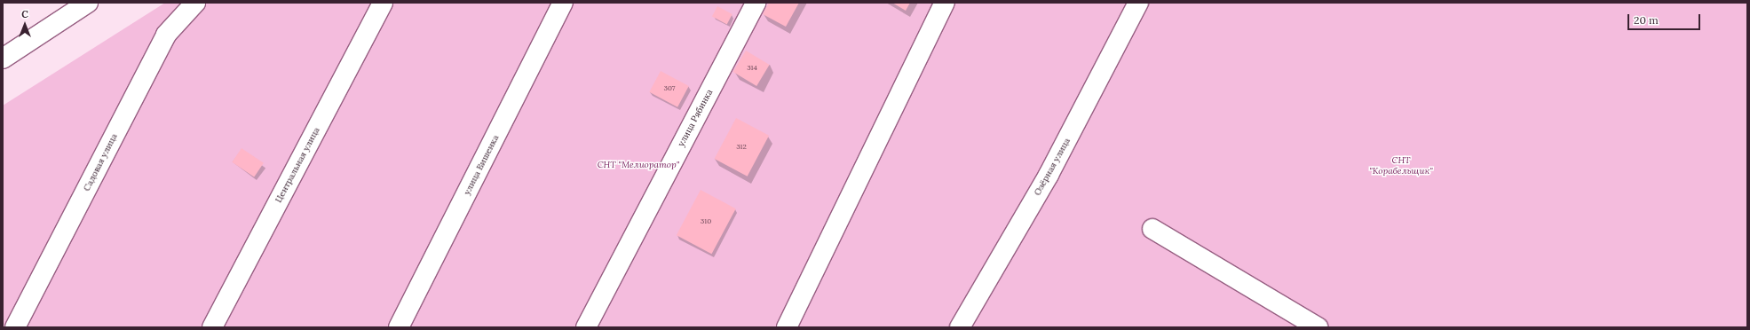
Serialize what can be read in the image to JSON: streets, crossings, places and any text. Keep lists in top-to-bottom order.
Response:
{
  "streets": {
    "street": [
      "улица Рябинка",
      "Садовая улица",
      "Центральная улица",
      "улица Вишенка",
      "Озёрная улица"
    ]
  },
  "parks": ["СНТ \"Корабельщик\"", "СНТ \"Мелиоратор\""],
  "house_numbers": [
    "314",
    "307",
    "312",
    "310"
  ],
  "scale_bar": "20 m",
  "north": "top"
}
